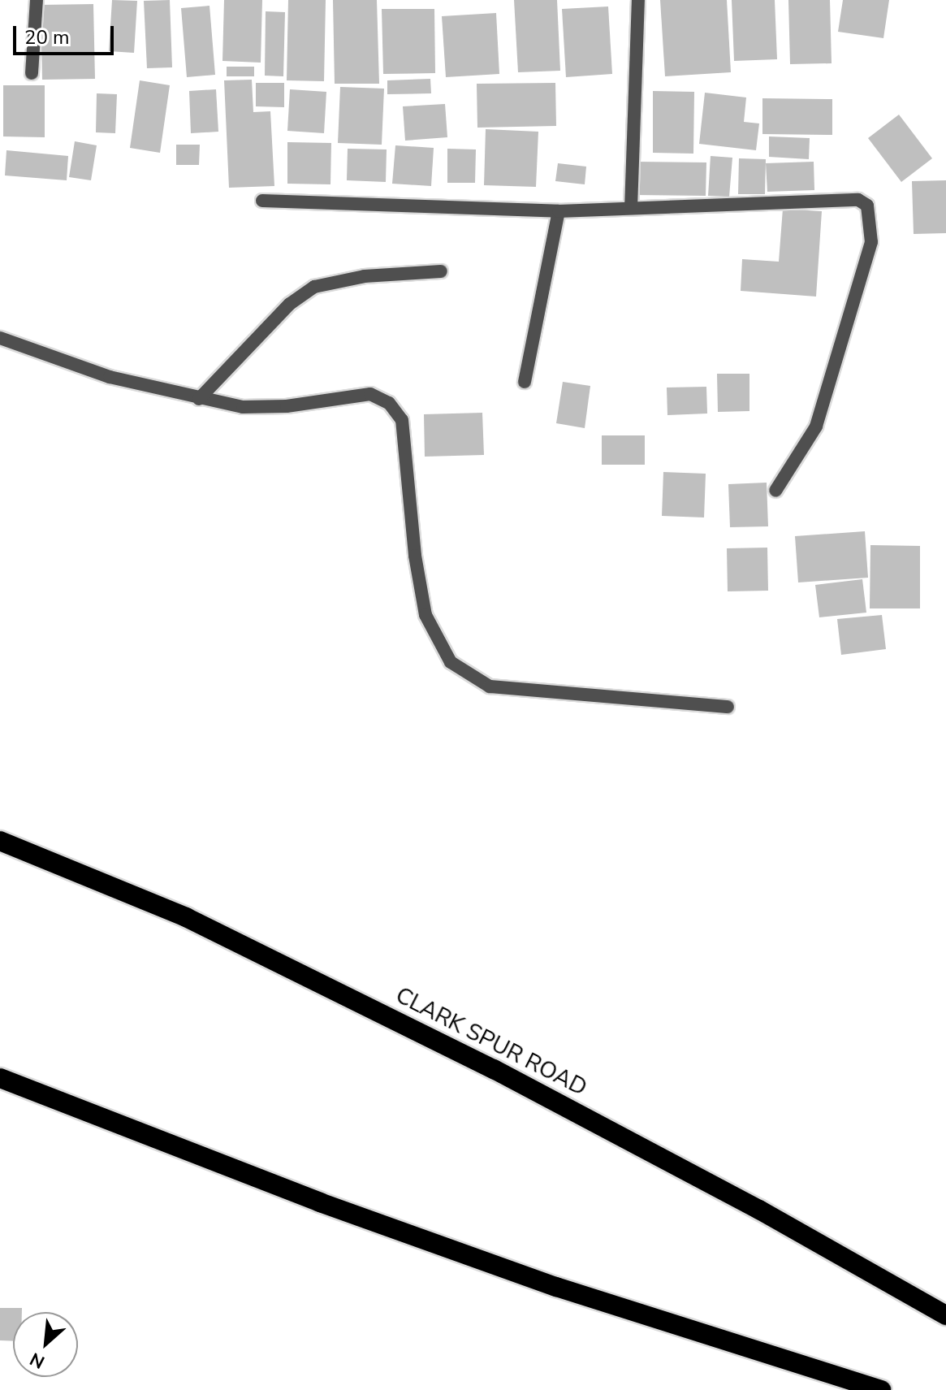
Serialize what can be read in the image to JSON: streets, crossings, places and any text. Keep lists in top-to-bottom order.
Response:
{
  "streets": {
    "highway": ["CLARK SPUR ROAD"]
  },
  "scale_bar": "20 m",
  "north": "bottom left"
}
